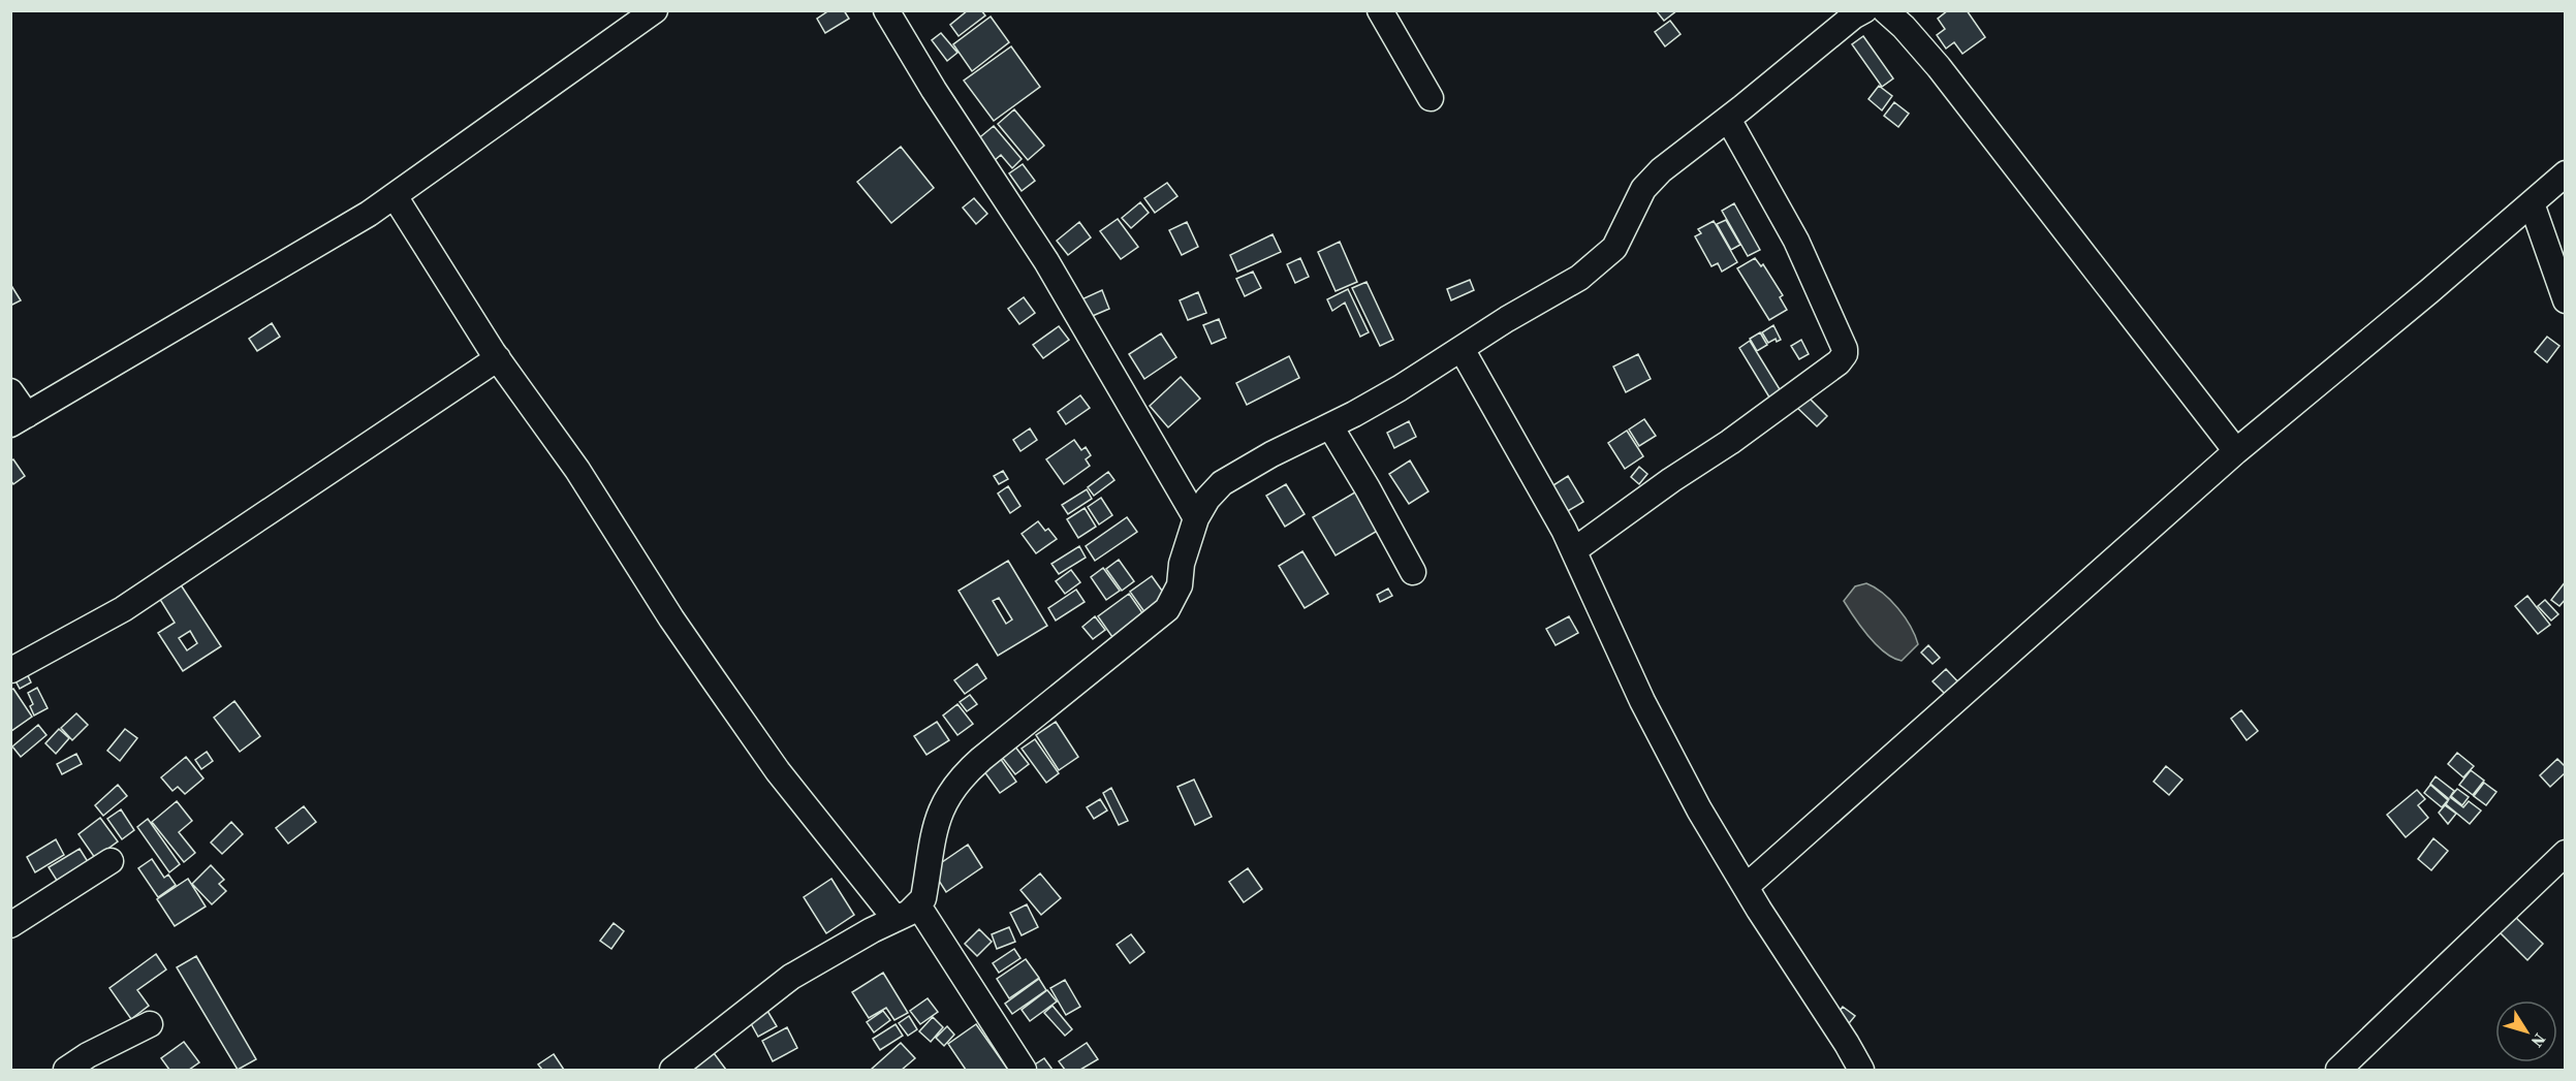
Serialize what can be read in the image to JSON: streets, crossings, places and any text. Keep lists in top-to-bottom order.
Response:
{
  "north": "bottom right"
}
